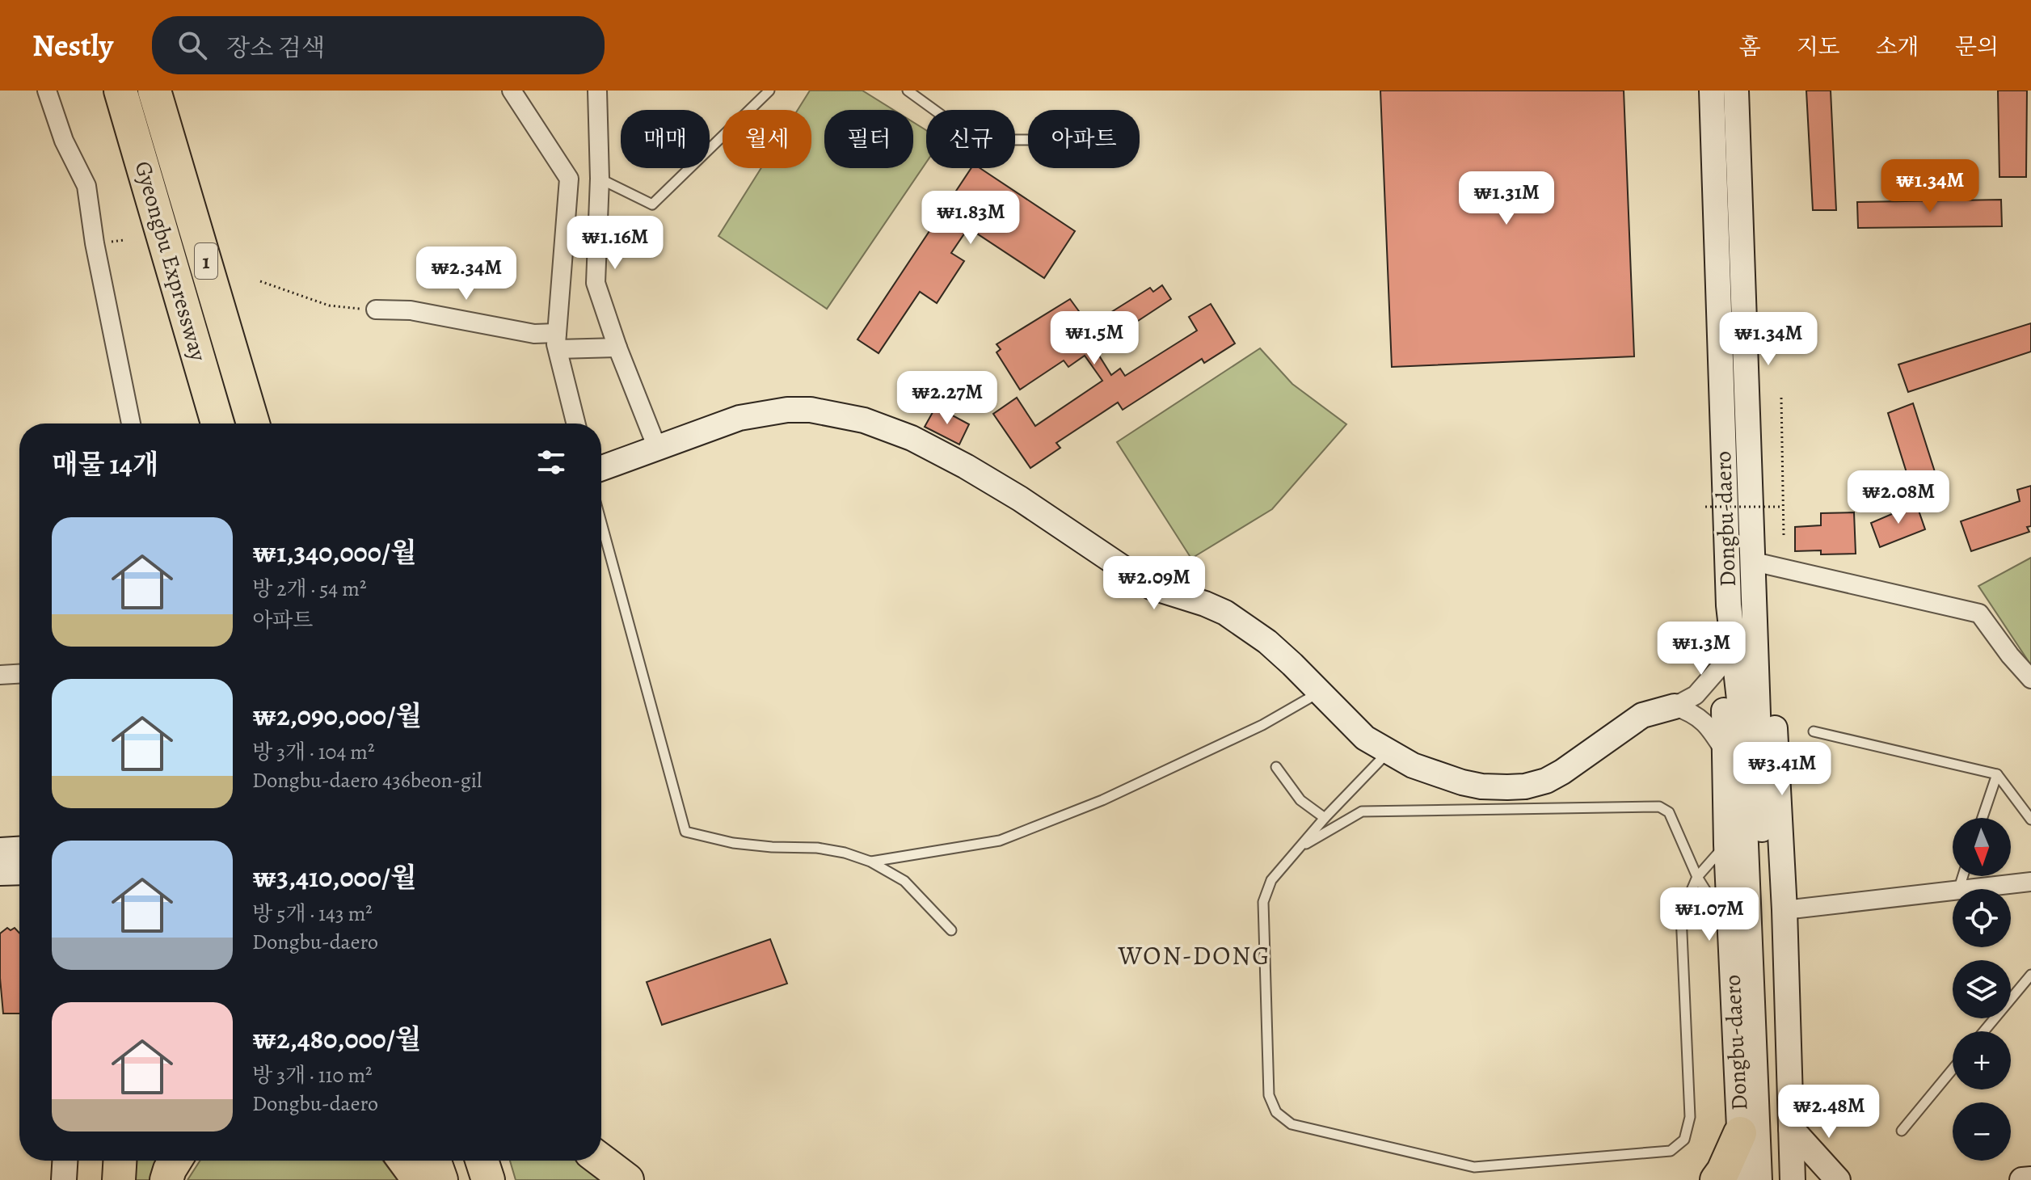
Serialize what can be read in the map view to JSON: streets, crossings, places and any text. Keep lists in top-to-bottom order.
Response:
{
  "streets": {
    "highway": ["Gyeongbu Expressway", "1"],
    "main road": ["Dongbu-daero"]
  },
  "districts": ["WON-DONG"],
  "north": "bottom",
  "page": {
    "header": "Nestly",
    "search": "장소 검색",
    "nav": [
      "홈",
      "지도",
      "소개",
      "문의"
    ],
    "chip": [
      "매매",
      "월세",
      "필터",
      "신규",
      "아파트"
    ],
    "price": [
      "₩1.34M",
      "₩1.31M",
      "₩1.83M",
      "₩1.16M",
      "₩2.34M",
      "₩1.5M",
      "₩1.34M",
      "₩2.27M",
      "₩2.08M",
      "₩2.09M",
      "₩1.3M",
      "₩3.41M",
      "₩1.07M",
      "₩2.48M"
    ],
    "heading": "매물 14개",
    "list": [
      {
        "name": "₩1,340,000/월",
        "note": "방 2개 · 54 m² · 아파트"
      },
      {
        "name": "₩2,090,000/월",
        "note": "방 3개 · 104 m² · Dongbu-daero 436beon-gil"
      },
      {
        "name": "₩3,410,000/월",
        "note": "방 5개 · 143 m² · Dongbu-daero"
      },
      {
        "name": "₩2,480,000/월",
        "note": "방 3개 · 110 m² · Dongbu-daero"
      }
    ],
    "map_buttons": ["+", "−"]
  }
}
